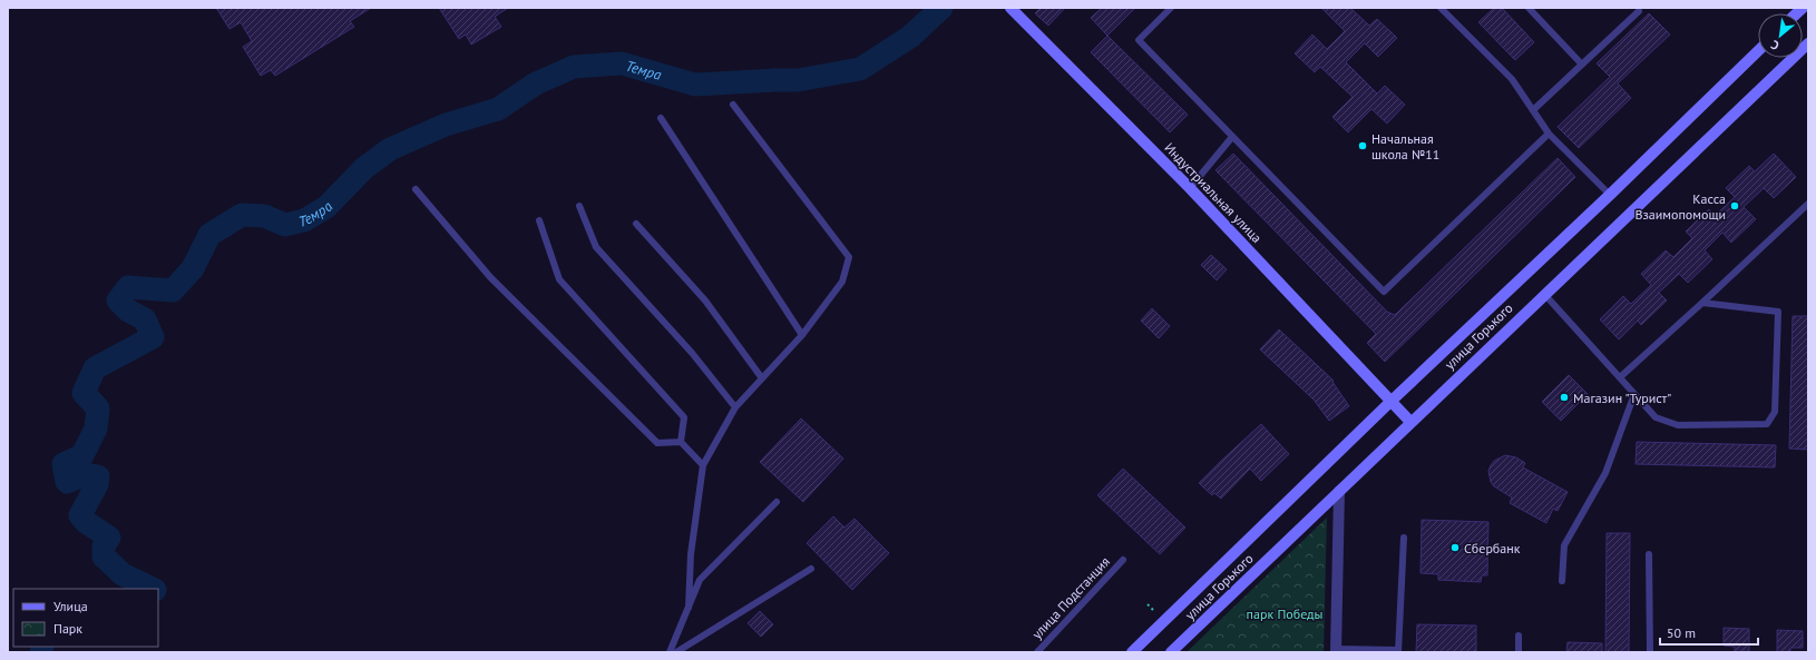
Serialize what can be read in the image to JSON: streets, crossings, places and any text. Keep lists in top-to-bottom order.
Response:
{
  "streets": {
    "main road": ["Индустриальная улица", "улица Горького"],
    "lane": ["улица Подстанция"]
  },
  "crossings": [
    ["Индустриальная улица", "улица Горького"]
  ],
  "water": ["Темра"],
  "parks": ["парк Победы"],
  "places": [
    "Начальная школа №11",
    "Касса Взаимопомощи",
    "Магазин \"Турист\"",
    "Сбербанк"
  ],
  "legend": ["Улица", "Парк"],
  "scale_bar": "50 m",
  "north": "bottom left"
}
